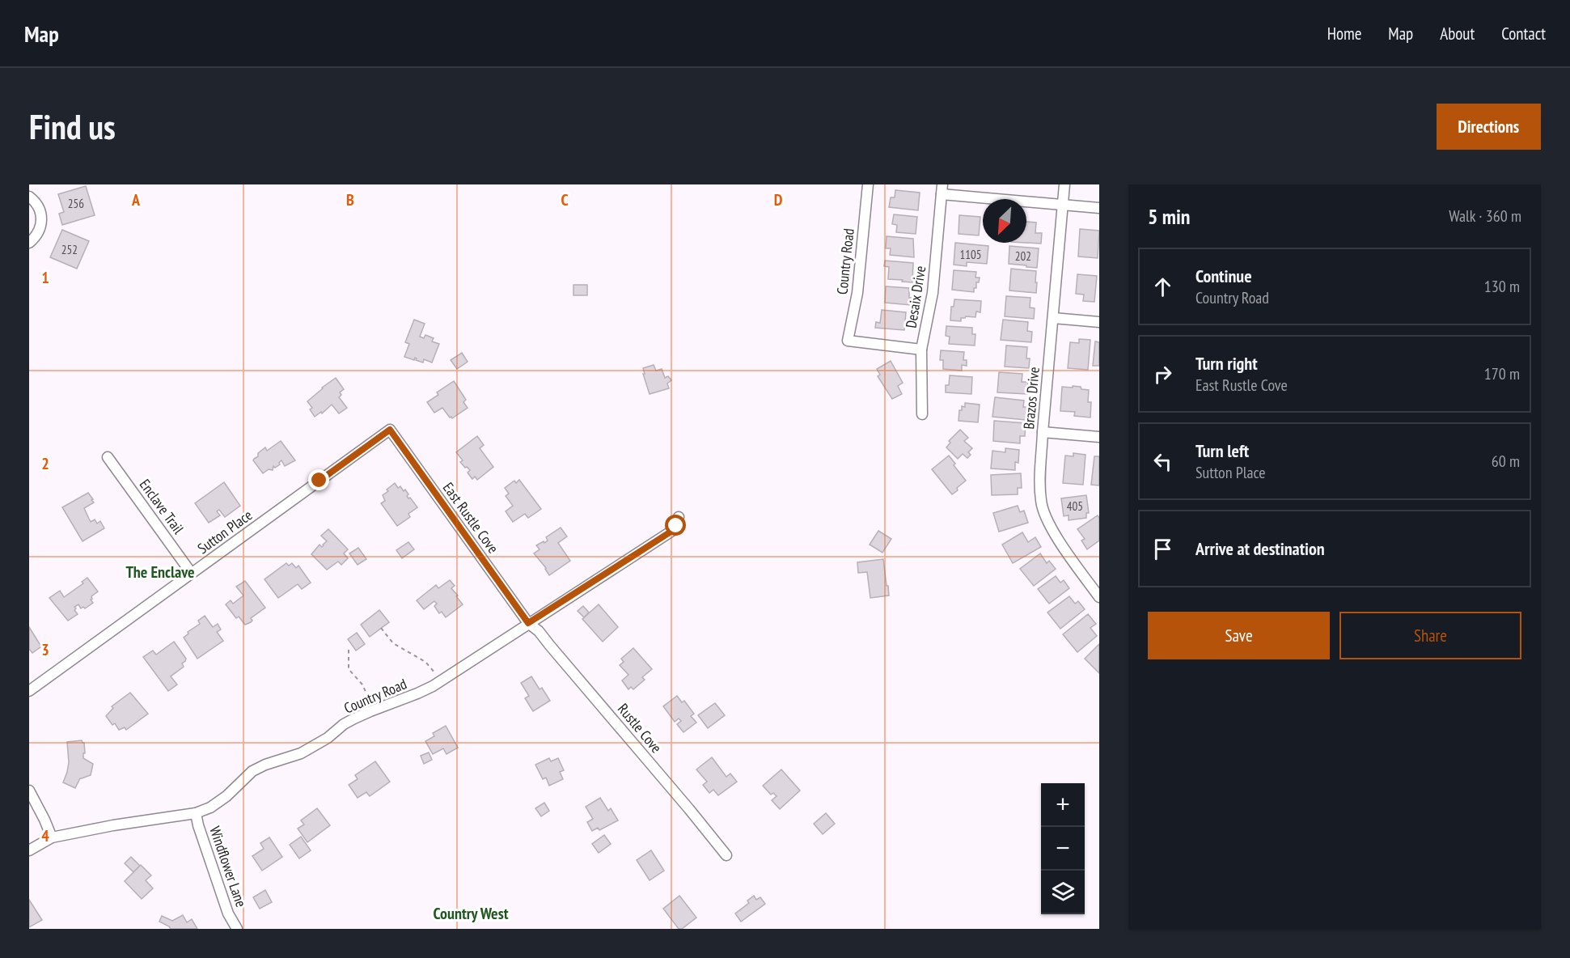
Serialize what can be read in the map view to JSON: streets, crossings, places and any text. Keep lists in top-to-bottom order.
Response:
{
  "streets": {
    "street": [
      "Country Road",
      "Desaix Drive",
      "Brazos Drive",
      "Enclave Trail",
      "East Rustle Cove",
      "Sutton Place",
      "Rustle Cove",
      "Windflower Lane"
    ]
  },
  "crossings": [
    ["Country Road", "Desaix Drive"],
    ["Country Road", "East Rustle Cove"],
    ["Country Road", "Rustle Cove"],
    ["Country Road", "Windflower Lane"],
    ["Enclave Trail", "Sutton Place"],
    ["East Rustle Cove", "Sutton Place"],
    ["East Rustle Cove", "Rustle Cove"]
  ],
  "districts": ["The Enclave", "Country West"],
  "house_numbers": [
    "256",
    "252",
    "1105",
    "202",
    "405"
  ],
  "north": "bottom left",
  "page": {
    "header": "Map",
    "nav": [
      "Home",
      "Map",
      "About",
      "Contact"
    ],
    "buttons": [
      "Directions",
      ["Save", "Share"]
    ],
    "title": "Find us",
    "heading": ["5 min", "Walk · 360 m"],
    "list": [
      ["Continue", "Country Road", "130 m"],
      ["Turn right", "East Rustle Cove", "170 m"],
      ["Turn left", "Sutton Place", "60 m"],
      "Arrive at destination"
    ],
    "map_buttons": ["+", "−"]
  },
  "grid": {
    "columns": [
      "A",
      "B",
      "C",
      "D"
    ],
    "rows": [
      "1",
      "2",
      "3",
      "4"
    ]
  }
}
